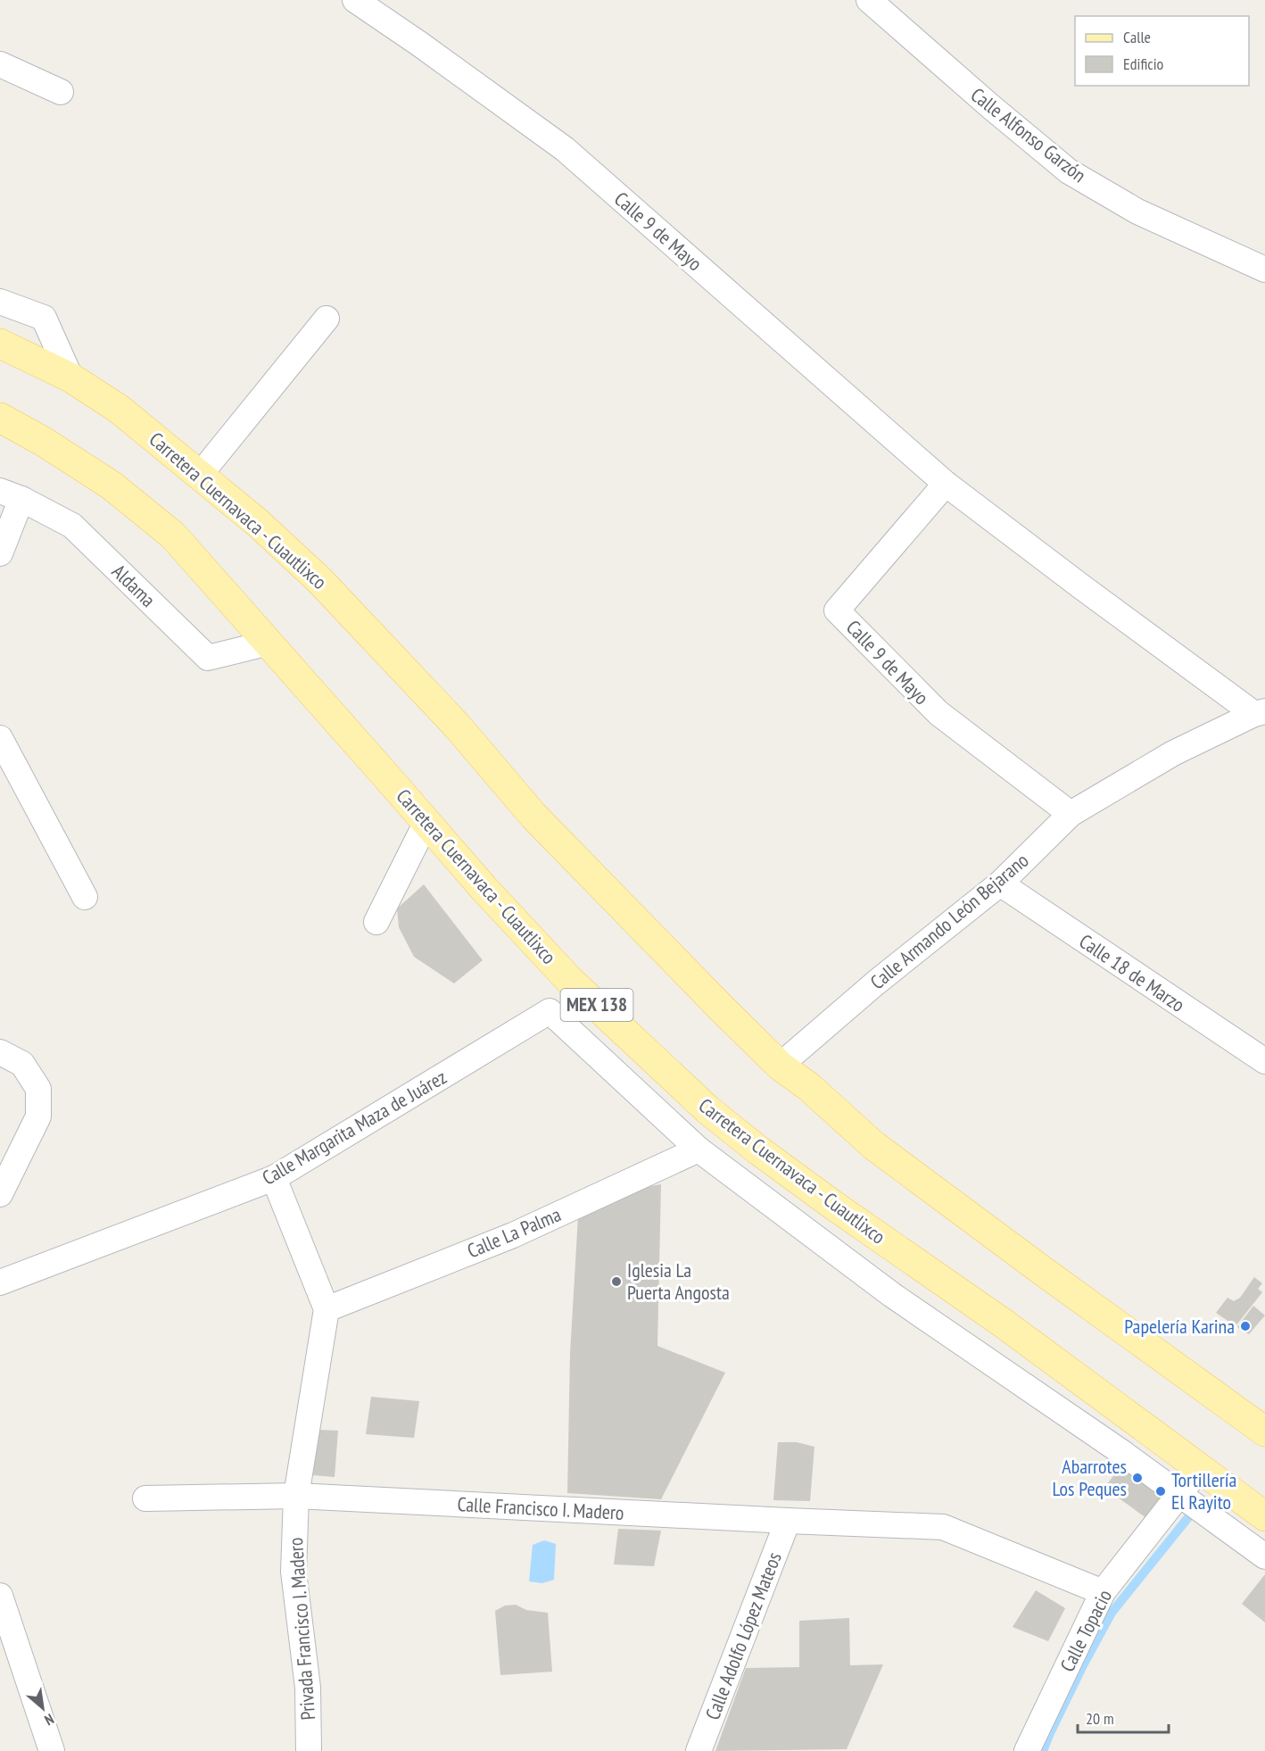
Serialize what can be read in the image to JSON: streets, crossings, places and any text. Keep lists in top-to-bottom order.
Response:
{
  "streets": {
    "main road": ["Carretera Cuernavaca - Cuautlixco", "MEX 138"],
    "street": [
      "Calle Alfonso Garzón",
      "Calle 9 de Mayo",
      "Aldama",
      "Calle Armando León Bejarano",
      "Calle 18 de Marzo",
      "Calle Margarita Maza de Juárez",
      "Calle La Palma",
      "Calle Francisco I. Madero",
      "Privada Francisco I. Madero",
      "Calle Topacio",
      "Calle Adolfo López Mateos"
    ]
  },
  "crossings": [
    ["Calle 9 de Mayo", "Calle Armando León Bejarano"],
    ["Carretera Cuernavaca - Cuautlixco", "Aldama"],
    ["Carretera Cuernavaca - Cuautlixco", "Calle Armando León Bejarano"],
    ["Carretera Cuernavaca - Cuautlixco", "Calle Topacio"],
    ["Calle Armando León Bejarano", "Calle 18 de Marzo"],
    ["Calle Margarita Maza de Juárez", "Calle La Palma"],
    ["Calle Francisco I. Madero", "Privada Francisco I. Madero"],
    ["Calle Francisco I. Madero", "Calle Topacio"],
    ["Calle Francisco I. Madero", "Calle Adolfo López Mateos"]
  ],
  "places": [
    "Iglesia La Puerta Angosta",
    "Papelería Karina",
    "Abarrotes Los Peques",
    "Tortillería El Rayito"
  ],
  "legend": ["Calle", "Edificio"],
  "scale_bar": "20 m",
  "north": "bottom right"
}
